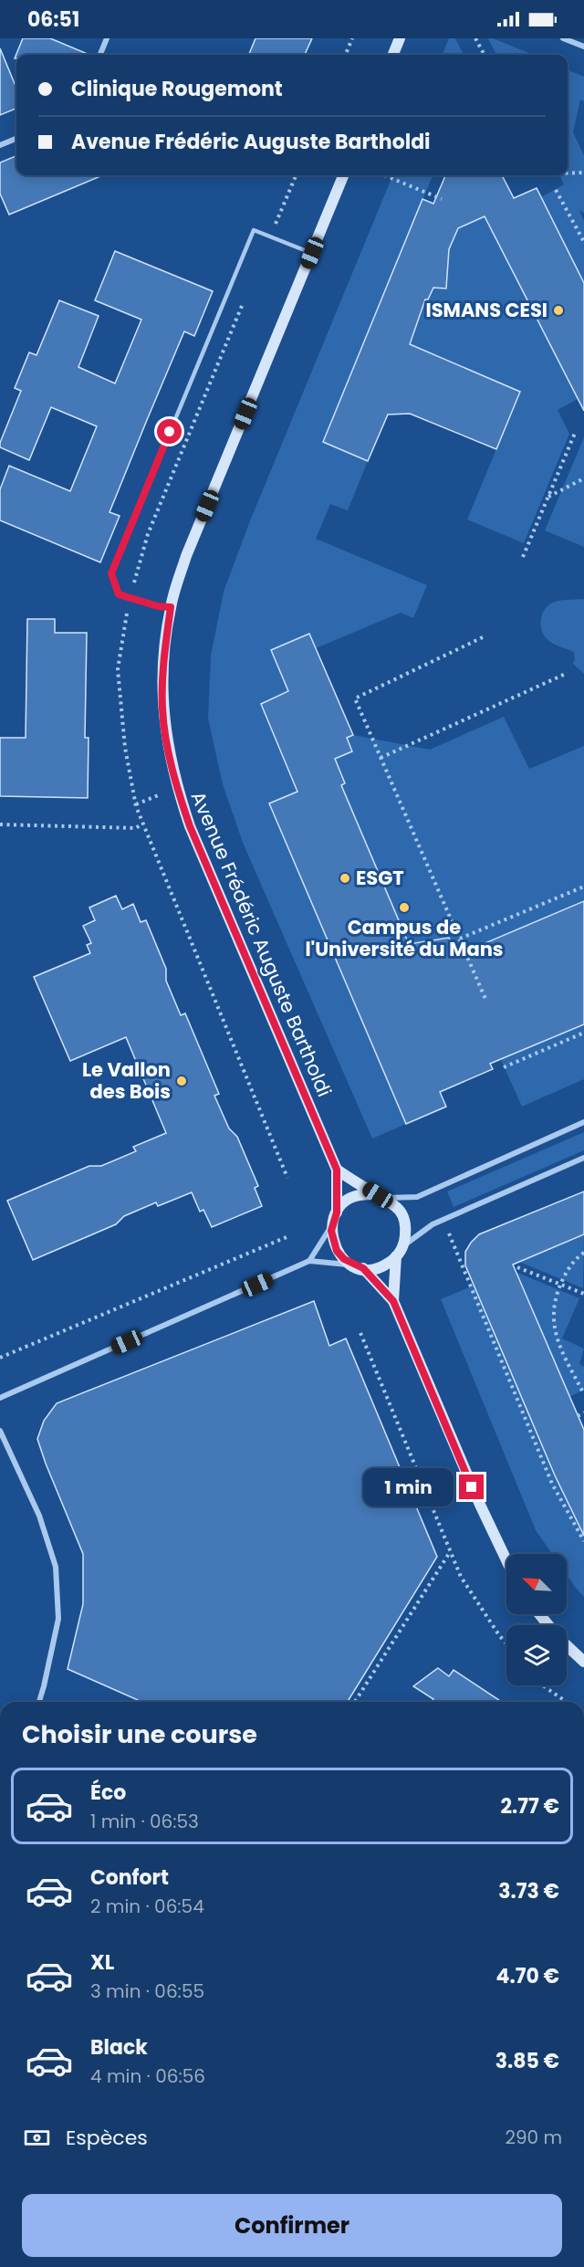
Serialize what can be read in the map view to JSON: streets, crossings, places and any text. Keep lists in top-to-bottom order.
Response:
{
  "streets": {
    "street": ["Avenue Frédéric Auguste Bartholdi"]
  },
  "places": [
    "ISMANS CESI",
    "ESGT",
    "Campus de l'Université du Mans",
    "Le Vallon des Bois"
  ],
  "north": "top left",
  "page": {
    "status": "06:51",
    "banner": ["Clinique Rougemont", "Avenue Frédéric Auguste Bartholdi"],
    "bubble": "1 min",
    "heading": "Choisir une course",
    "list": [
      {
        "name": "Éco",
        "note": "1 min · 06:53",
        "value": "2.77 €"
      },
      {
        "name": "Confort",
        "note": "2 min · 06:54",
        "value": "3.73 €"
      },
      {
        "name": "XL",
        "note": "3 min · 06:55",
        "value": "4.70 €"
      },
      {
        "name": "Black",
        "note": "4 min · 06:56",
        "value": "3.85 €"
      }
    ],
    "pay": ["Espèces", "290 m"],
    "buttons": "Confirmer"
  }
}
